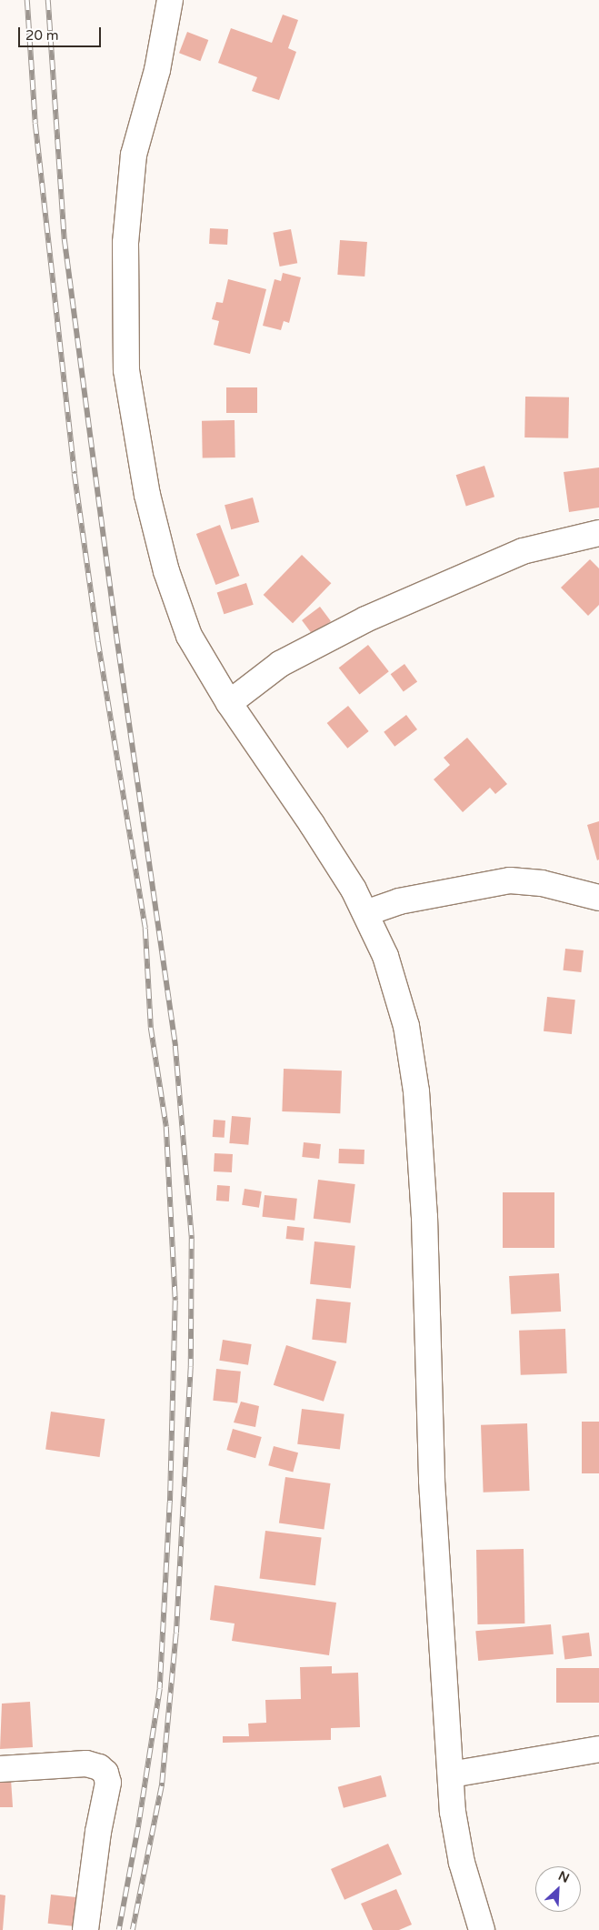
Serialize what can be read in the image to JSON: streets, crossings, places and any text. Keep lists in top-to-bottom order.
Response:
{
  "scale_bar": "20 m",
  "north": "top right"
}
